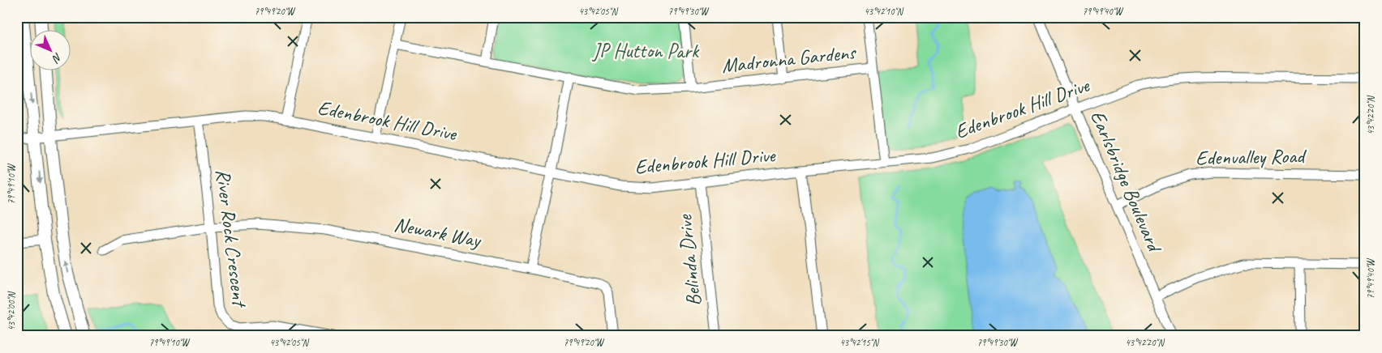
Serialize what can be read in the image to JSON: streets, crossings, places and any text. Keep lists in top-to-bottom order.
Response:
{
  "streets": {
    "street": [
      "Madronna Gardens",
      "Edenbrook Hill Drive",
      "Edenvalley Road",
      "Earlsbridge Boulevard",
      "Newark Way",
      "River Rock Crescent",
      "Belinda Drive"
    ]
  },
  "crossings": [
    ["Edenbrook Hill Drive", "Earlsbridge Boulevard"],
    ["Edenbrook Hill Drive", "River Rock Crescent"],
    ["Edenbrook Hill Drive", "Belinda Drive"],
    ["Edenvalley Road", "Earlsbridge Boulevard"],
    ["Newark Way", "River Rock Crescent"]
  ],
  "parks": ["JP Hutton Park"],
  "north": "bottom right",
  "coordinates": [
    "79°49'20\"W",
    "43°42'05\"N",
    "79°49'30\"W",
    "43°42'10\"N",
    "79°49'40\"W",
    "43°42'20\"N",
    "79°49'10\"W",
    "43°42'00\"N",
    "43°42'15\"N"
  ]
}
